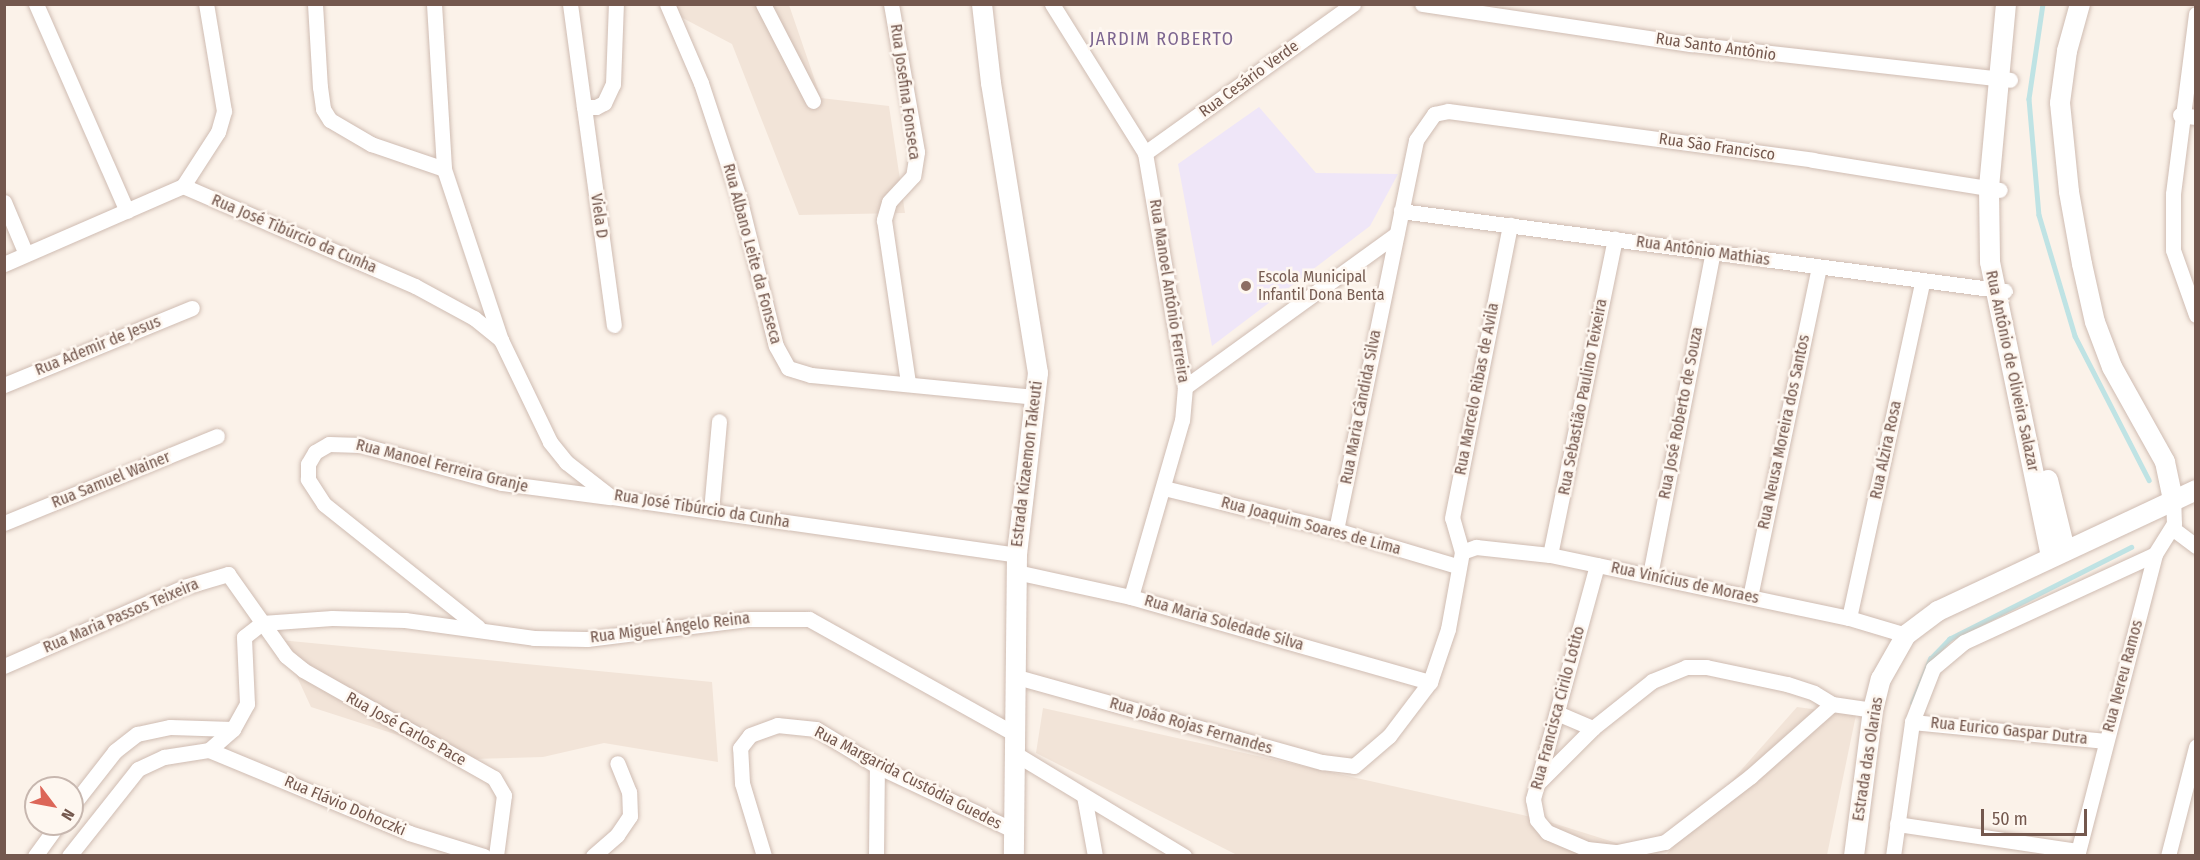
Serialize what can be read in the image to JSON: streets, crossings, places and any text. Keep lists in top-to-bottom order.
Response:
{
  "streets": {
    "main road": ["Rua Antônio de Oliveira Salazar", "Estrada Kizaemon Takeuti", "Estrada das Olarias"],
    "street": [
      "Rua Santo Antônio",
      "Rua Cesário Verde",
      "Rua Josefina Fonseca",
      "Rua São Francisco",
      "Viela D",
      "Rua José Tibúrcio da Cunha",
      "Rua Antônio Mathias",
      "Rua Albano Leite da Fonseca",
      "Rua Manoel Antônio Ferreira",
      "Rua Ademir de Jesus",
      "Rua Marcelo Ribas de Avila",
      "Rua Sebastião Paulino Teixeira",
      "Rua Maria Cândida Silva",
      "Rua José Roberto de Souza",
      "Rua Neusa Moreira dos Santos",
      "Rua Alzira Rosa",
      "Rua Manoel Ferreira Granje",
      "Rua Samuel Wainer",
      "Rua Joaquim Soares de Lima",
      "Rua Vinícius de Moraes",
      "Rua Maria Passos Teixeira",
      "Rua Maria Soledade Silva",
      "Rua Miguel Ângelo Reina",
      "Rua Nereu Ramos",
      "Rua Francisca Cirilo Lotito",
      "Rua João Rojas Fernandes",
      "Rua José Carlos Pace",
      "Rua Eurico Gaspar Dutra",
      "Rua Margarida Custódia Guedes",
      "Rua Flávio Dohoczki"
    ]
  },
  "crossings": [
    ["Rua Santo Antônio", "Rua Antônio de Oliveira Salazar"],
    ["Rua Cesário Verde", "Rua Manoel Antônio Ferreira"],
    ["Rua Josefina Fonseca", "Rua Albano Leite da Fonseca"],
    ["Rua São Francisco", "Rua Antônio de Oliveira Salazar"],
    ["Rua São Francisco", "Rua Maria Cândida Silva"],
    ["Rua José Tibúrcio da Cunha", "Estrada Kizaemon Takeuti"],
    ["Rua José Tibúrcio da Cunha", "Rua Manoel Ferreira Granje"],
    ["Rua José Tibúrcio da Cunha", "Rua Maria Soledade Silva"],
    ["Rua Antônio Mathias", "Rua Antônio de Oliveira Salazar"],
    ["Rua Antônio Mathias", "Rua Marcelo Ribas de Avila"],
    ["Rua Antônio Mathias", "Rua Sebastião Paulino Teixeira"],
    ["Rua Antônio Mathias", "Rua Maria Cândida Silva"],
    ["Rua Antônio Mathias", "Rua José Roberto de Souza"],
    ["Rua Antônio Mathias", "Rua Neusa Moreira dos Santos"],
    ["Rua Antônio Mathias", "Rua Alzira Rosa"],
    ["Rua Albano Leite da Fonseca", "Estrada Kizaemon Takeuti"],
    ["Rua Manoel Antônio Ferreira", "Rua Joaquim Soares de Lima"],
    ["Rua Manoel Antônio Ferreira", "Rua Maria Soledade Silva"],
    ["Rua Antônio de Oliveira Salazar", "Estrada das Olarias"],
    ["Rua Marcelo Ribas de Avila", "Rua Joaquim Soares de Lima"],
    ["Rua Marcelo Ribas de Avila", "Rua Vinícius de Moraes"],
    ["Rua Sebastião Paulino Teixeira", "Rua Vinícius de Moraes"],
    ["Rua Maria Cândida Silva", "Rua Joaquim Soares de Lima"],
    ["Rua José Roberto de Souza", "Rua Vinícius de Moraes"],
    ["Rua Neusa Moreira dos Santos", "Rua Vinícius de Moraes"],
    ["Rua Alzira Rosa", "Rua Vinícius de Moraes"],
    ["Estrada Kizaemon Takeuti", "Rua Maria Soledade Silva"],
    ["Estrada Kizaemon Takeuti", "Rua Miguel Ângelo Reina"],
    ["Estrada Kizaemon Takeuti", "Rua João Rojas Fernandes"],
    ["Estrada Kizaemon Takeuti", "Rua Margarida Custódia Guedes"],
    ["Rua Manoel Ferreira Granje", "Rua Miguel Ângelo Reina"],
    ["Rua Joaquim Soares de Lima", "Rua Vinícius de Moraes"],
    ["Rua Vinícius de Moraes", "Rua Francisca Cirilo Lotito"],
    ["Rua Vinícius de Moraes", "Estrada das Olarias"],
    ["Rua Maria Passos Teixeira", "Rua José Carlos Pace"],
    ["Rua Maria Soledade Silva", "Rua João Rojas Fernandes"],
    ["Rua Miguel Ângelo Reina", "Rua José Carlos Pace"],
    ["Rua Nereu Ramos", "Rua Eurico Gaspar Dutra"]
  ],
  "districts": ["JARDIM ROBERTO"],
  "places": ["Escola Municipal Infantil Dona Benta"],
  "scale_bar": "50 m",
  "north": "bottom right"
}
